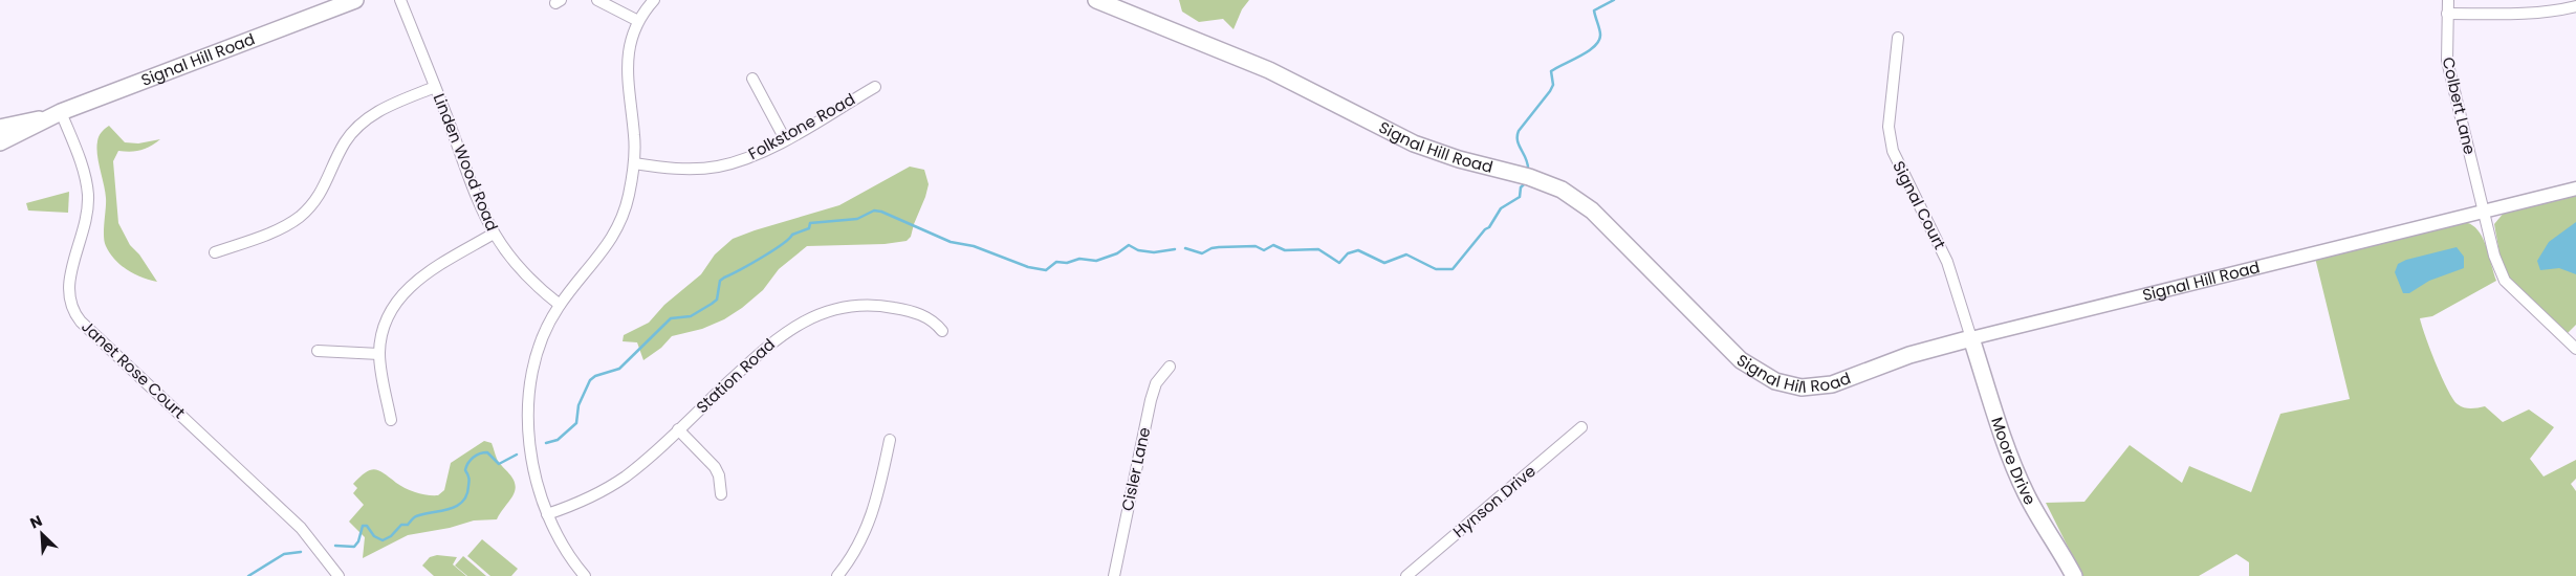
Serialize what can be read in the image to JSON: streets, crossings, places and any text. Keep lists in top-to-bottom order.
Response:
{
  "streets": {
    "main road": ["Signal Hill Road", "Moore Drive"],
    "street": [
      "Colbert Lane",
      "Folkstone Road",
      "Linden Wood Road",
      "Signal Court",
      "Janet Rose Court",
      "Station Road",
      "Cisler Lane",
      "Hynson Drive"
    ]
  },
  "crossings": [
    ["Signal Hill Road", "Colbert Lane"],
    ["Signal Hill Road", "Signal Court"],
    ["Signal Hill Road", "Janet Rose Court"],
    ["Signal Hill Road", "Moore Drive"],
    ["Signal Court", "Moore Drive"]
  ],
  "north": "top left"
}
